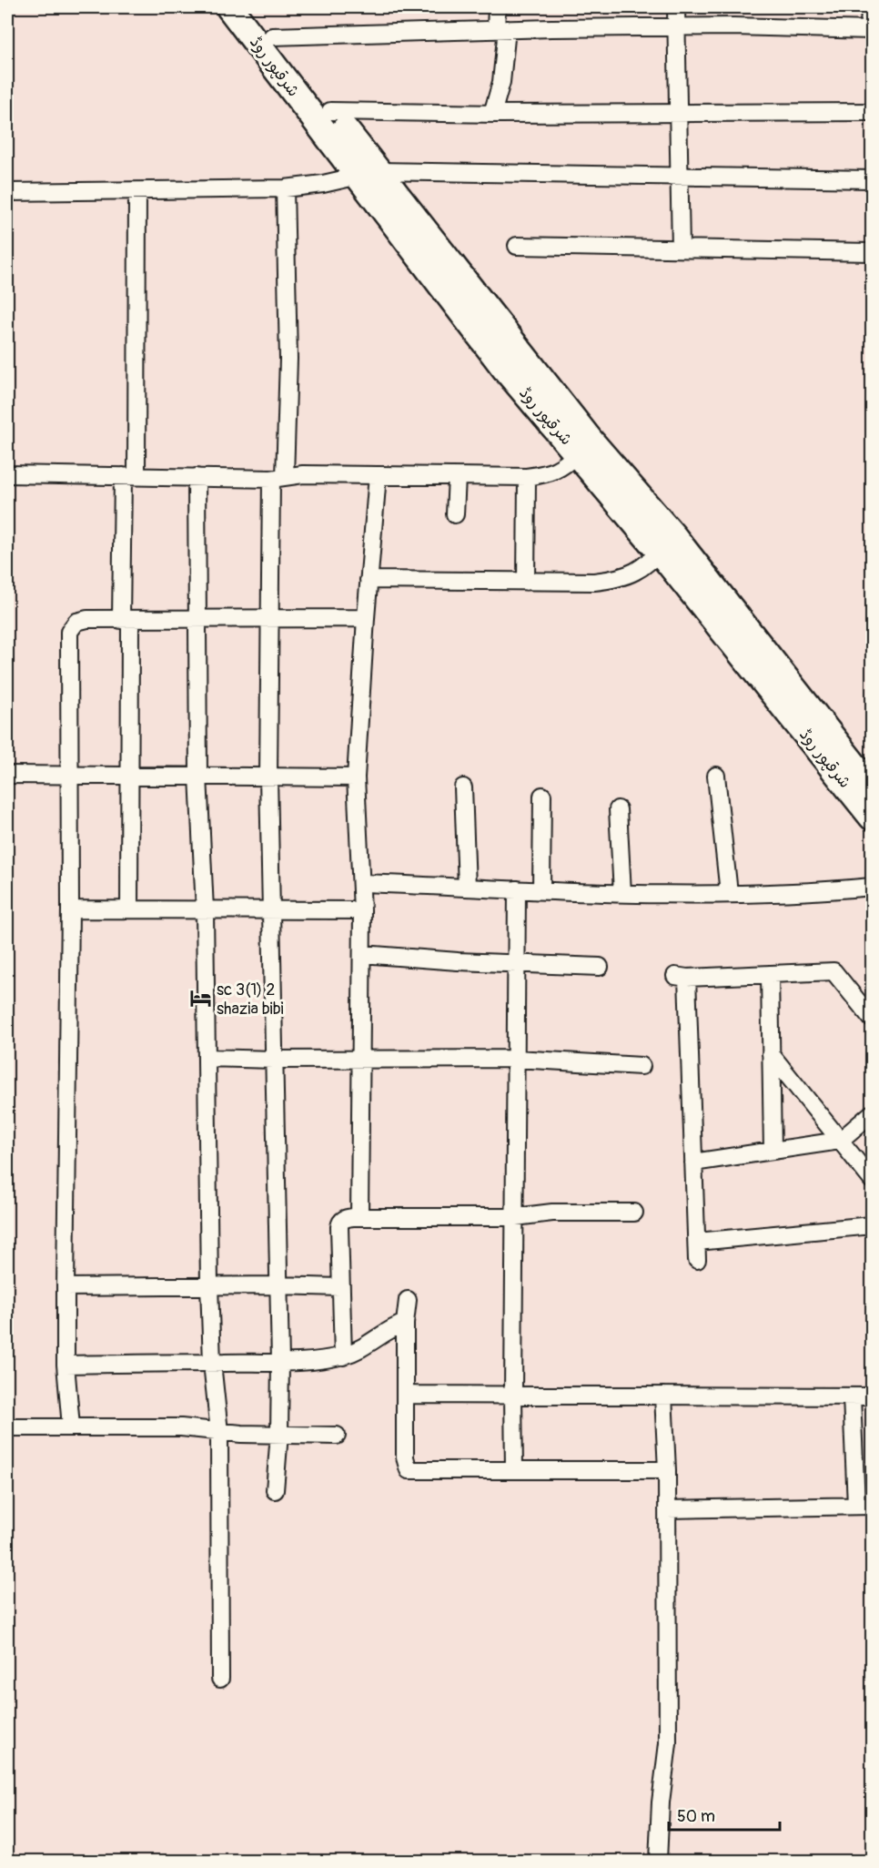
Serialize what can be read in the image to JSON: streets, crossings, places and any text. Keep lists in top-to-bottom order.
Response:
{
  "streets": {
    "main road": ["شرقپور روڈ"]
  },
  "places": {
    "hotel": ["sc 3(1) 2 shazia bibi"]
  },
  "scale_bar": "50 m"
}
